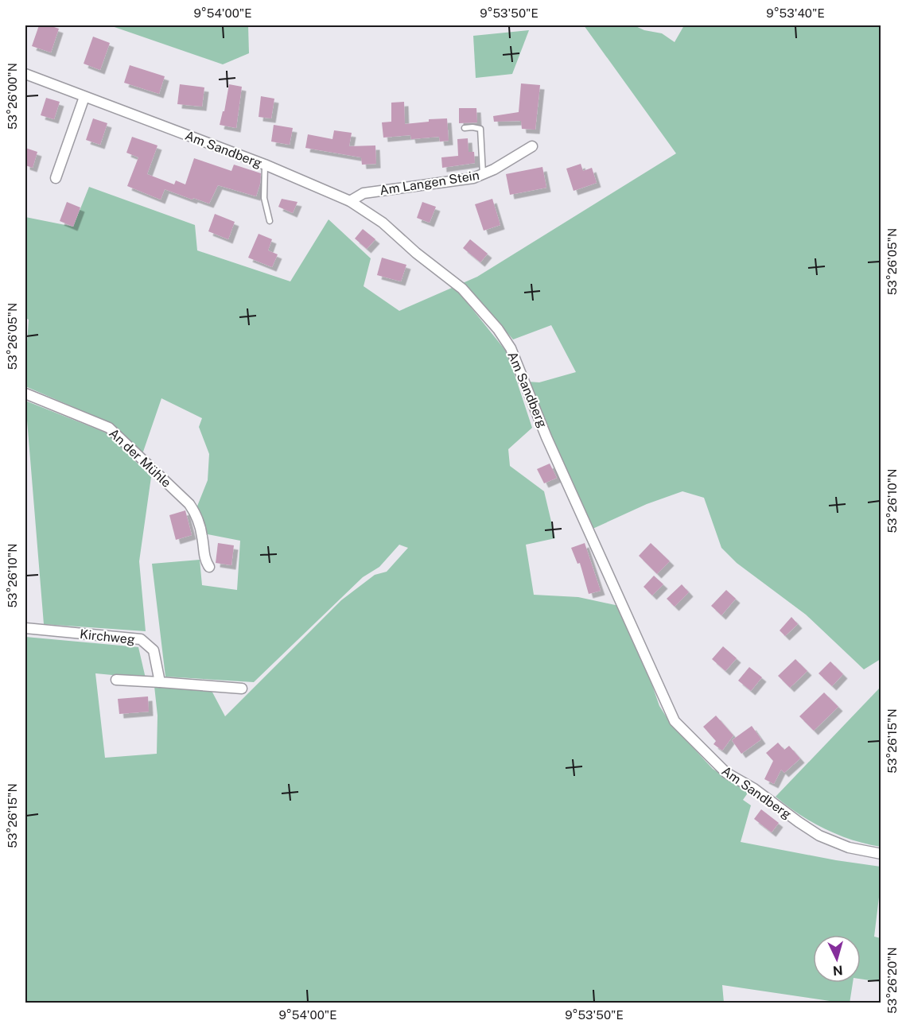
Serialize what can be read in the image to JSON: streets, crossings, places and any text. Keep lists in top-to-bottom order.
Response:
{
  "streets": {
    "street": [
      "Am Sandberg",
      "Am Langen Stein",
      "An der Mühle",
      "Kirchweg"
    ]
  },
  "crossings": [
    ["Am Sandberg", "Am Langen Stein"]
  ],
  "north": "bottom",
  "coordinates": [
    "9°54'00\"E",
    "9°53'50\"E",
    "9°53'40\"E",
    "53°26'00\"N",
    "53°26'05\"N",
    "53°26'10\"N",
    "53°26'15\"N",
    "53°26'20\"N"
  ]
}
